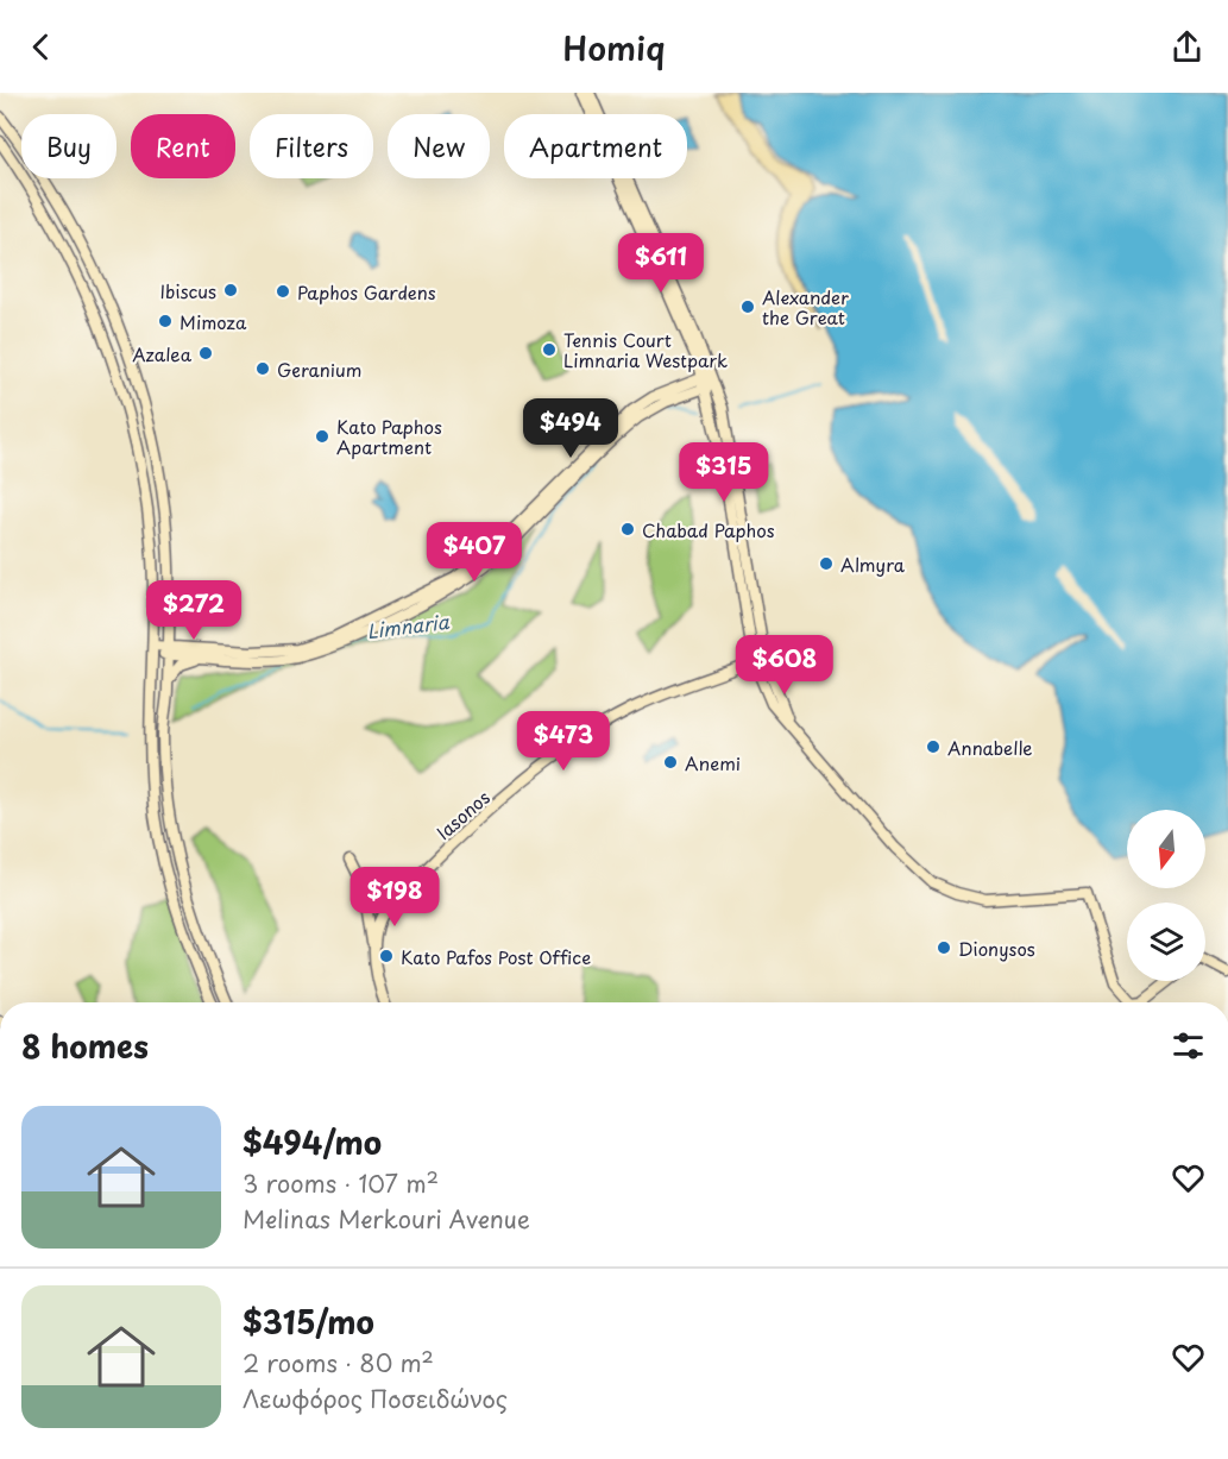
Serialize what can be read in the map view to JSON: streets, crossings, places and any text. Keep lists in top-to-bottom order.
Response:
{
  "streets": {
    "main road": ["Iasonos"]
  },
  "water": ["Limnaria"],
  "places": [
    "Ibiscus",
    "Paphos Gardens",
    "Alexander the Great",
    "Mimoza",
    "Tennis Court Limnaria Westpark",
    "Azalea",
    "Geranium",
    "Kato Paphos Apartment",
    "Chabad Paphos",
    "Almyra",
    "Annabelle",
    "Anemi",
    "Dionysos",
    "Kato Pafos Post Office"
  ],
  "north": "bottom",
  "page": {
    "header": "Homiq",
    "chip": [
      "Buy",
      "Rent",
      "Filters",
      "New",
      "Apartment"
    ],
    "price": [
      "$611",
      "$494",
      "$315",
      "$407",
      "$272",
      "$608",
      "$473",
      "$198"
    ],
    "heading": "8 homes",
    "list": [
      {
        "name": "$494/mo",
        "note": "3 rooms · 107 m² · Melinas Merkouri Avenue"
      },
      {
        "name": "$315/mo",
        "note": "2 rooms · 80 m² · Λεωφόρος Ποσειδώνος"
      }
    ]
  }
}
